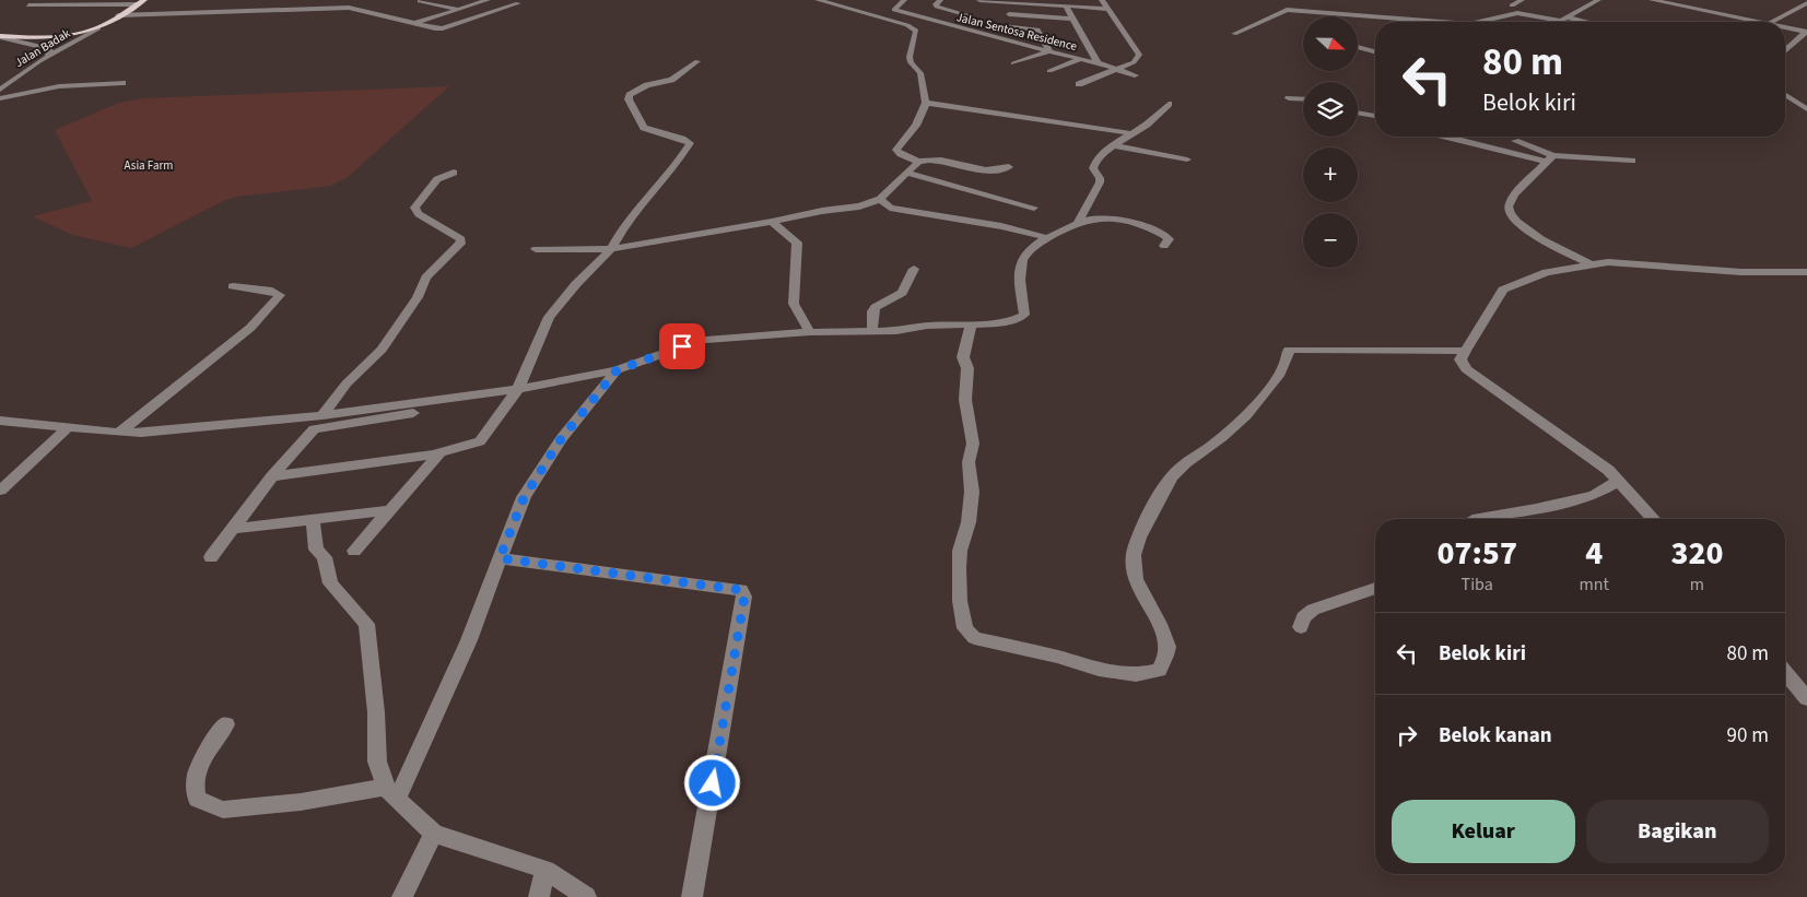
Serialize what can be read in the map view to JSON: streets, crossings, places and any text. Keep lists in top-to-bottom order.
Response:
{
  "streets": {
    "street": ["Jalan Sentosa Residence", "Jalan Badak"]
  },
  "parks": ["Asia Farm"],
  "north": "right",
  "page": {
    "map_buttons": ["+", "−"],
    "turn": ["80 m", "Belok kiri"],
    "eta": [
      "07:57",
      "Tiba",
      "4",
      "mnt",
      "320",
      "m"
    ],
    "list": [
      {
        "name": "Belok kiri",
        "value": "80 m"
      },
      {
        "name": "Belok kanan",
        "value": "90 m"
      }
    ],
    "buttons": ["Keluar", "Bagikan"]
  }
}
